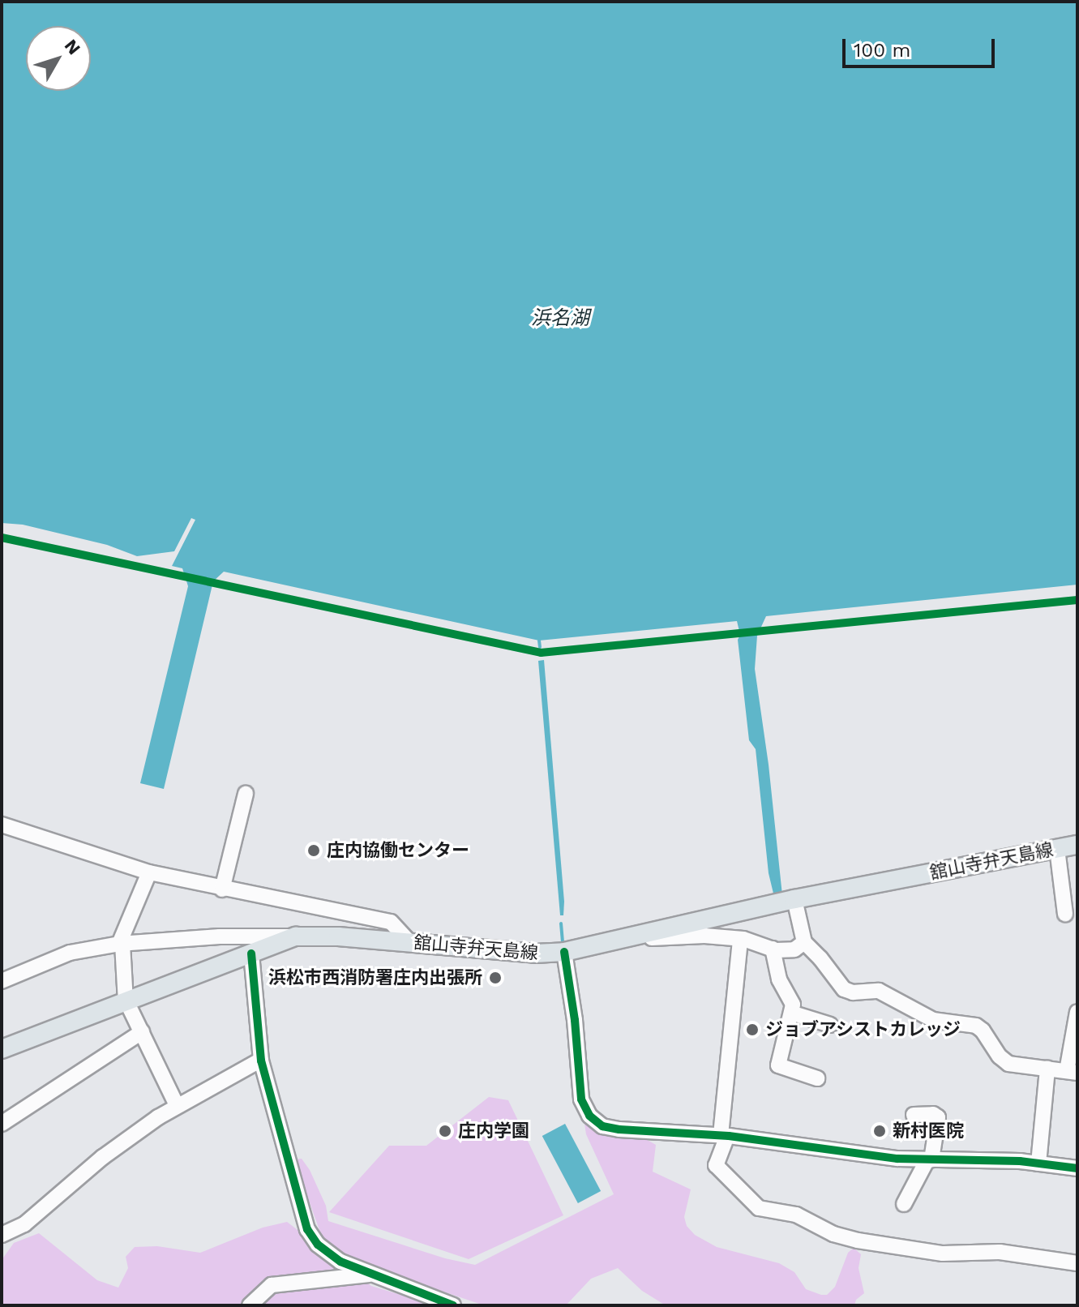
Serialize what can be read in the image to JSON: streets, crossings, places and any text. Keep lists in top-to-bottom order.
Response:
{
  "streets": {
    "main road": ["舘山寺弁天島線"]
  },
  "water": ["浜名湖"],
  "places": [
    "庄内協働センター",
    "浜松市西消防署庄内出張所",
    "ジョブアシストカレッジ",
    "庄内学園",
    "新村医院"
  ],
  "scale_bar": "100 m",
  "north": "top right"
}
